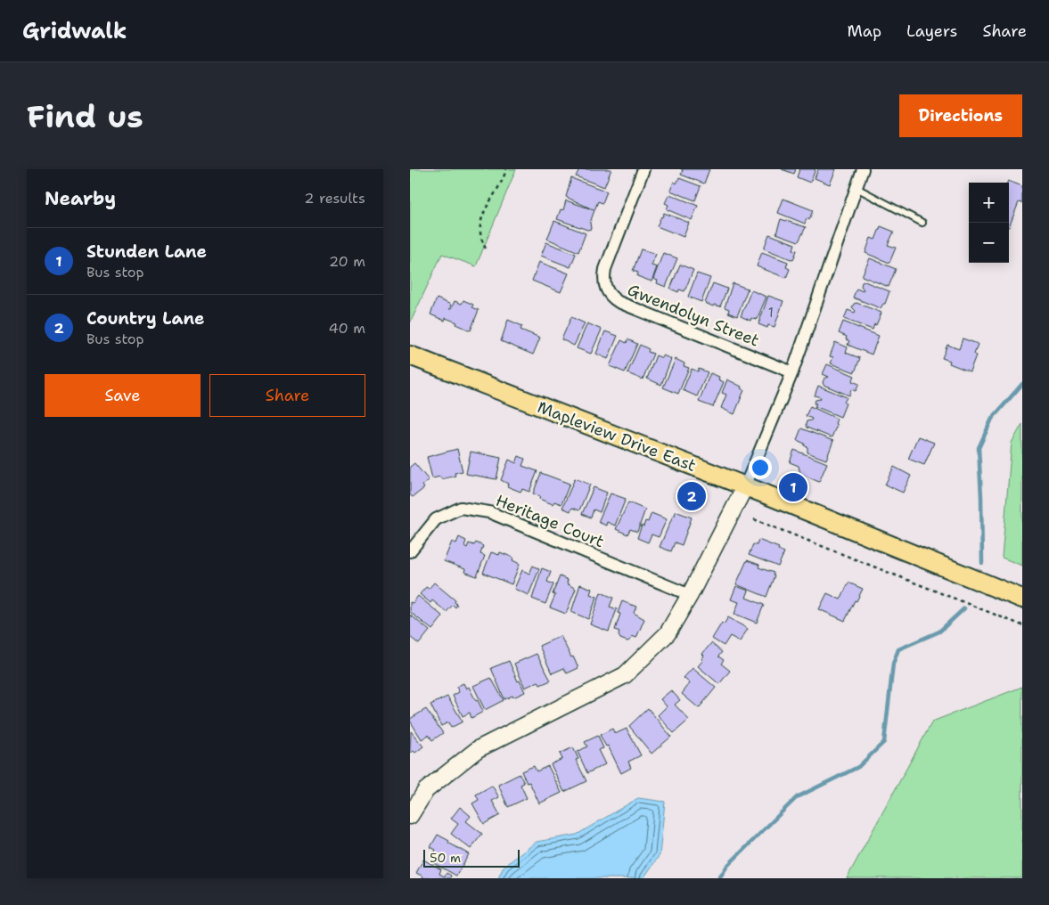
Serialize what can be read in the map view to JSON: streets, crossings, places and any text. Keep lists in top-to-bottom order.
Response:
{
  "streets": {
    "main road": ["Mapleview Drive East"],
    "street": ["Gwendolyn Street", "Heritage Court"]
  },
  "house_numbers": ["1"],
  "scale_bar": "50 m",
  "page": {
    "header": "Gridwalk",
    "nav": ["Map", "Layers", "Share"],
    "buttons": [
      "Directions",
      ["Save", "Share"]
    ],
    "title": "Find us",
    "heading": ["Nearby", "2 results"],
    "map_buttons": ["+", "−"],
    "list": [
      {
        "mark": "1",
        "name": "Stunden Lane",
        "note": "Bus stop",
        "value": "20 m"
      },
      {
        "mark": "2",
        "name": "Country Lane",
        "note": "Bus stop",
        "value": "40 m"
      }
    ],
    "pins": ["1", "2"],
    "scale": "50 m"
  }
}
